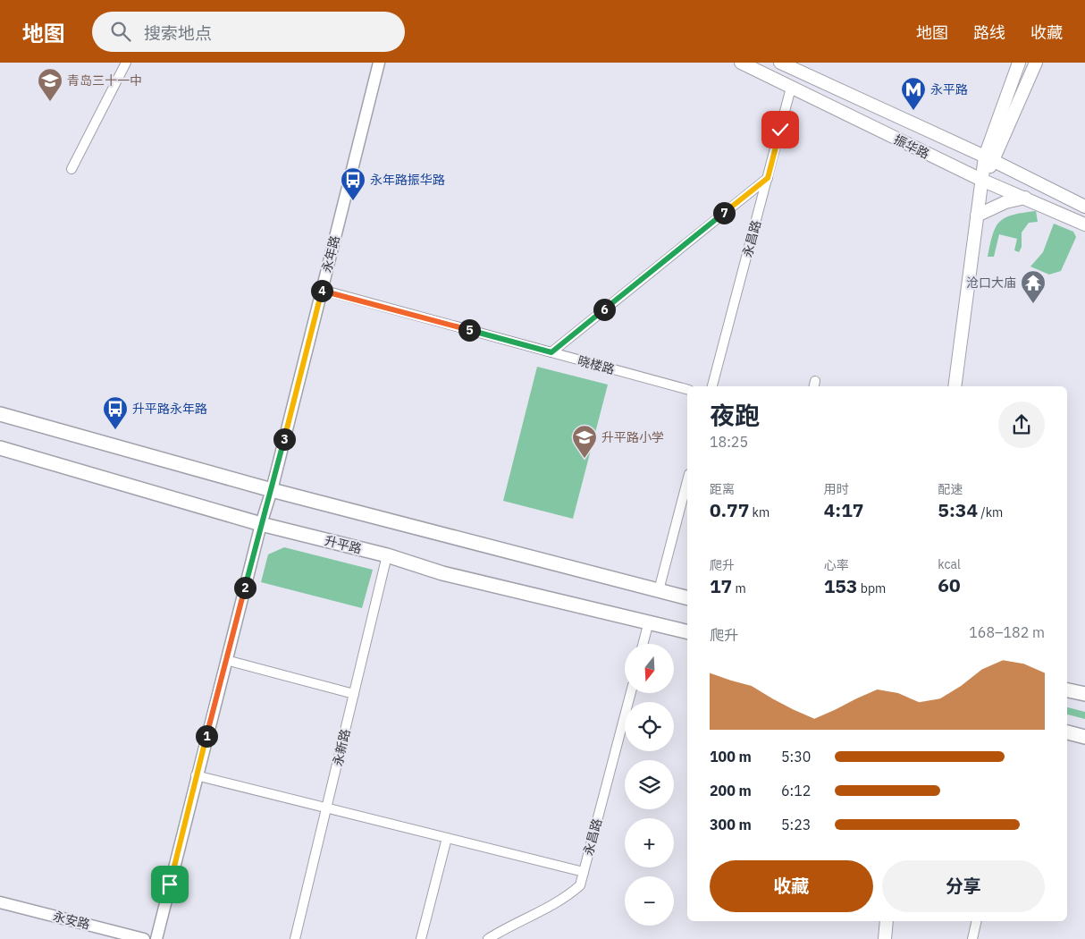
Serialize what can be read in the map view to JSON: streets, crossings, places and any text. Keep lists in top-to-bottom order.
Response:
{
  "streets": {
    "main road": ["振华路", "升平路"],
    "street": [
      "永昌路",
      "永年路",
      "晓楼路",
      "永新路",
      "永安路"
    ]
  },
  "crossings": [
    ["振华路", "永昌路"],
    ["永年路", "晓楼路"],
    ["永年路", "升平路"],
    ["升平路", "永新路"]
  ],
  "places": {
    "school or university": ["青岛三十一中", "升平路小学"],
    "metro station": ["永平路"],
    "bus stop": ["永年路振华路", "升平路永年路"],
    "temple": ["沧口大庙"]
  },
  "north": "bottom",
  "page": {
    "header": "地图",
    "search": "搜索地点",
    "nav": ["地图", "路线", "收藏"],
    "pins": [
      "7",
      "4",
      "6",
      "5",
      "3",
      "2",
      "1"
    ],
    "heading": ["夜跑", "18:25"],
    "stats": [
      ["距离", "0.77 km"],
      ["用时", "4:17"],
      ["配速", "5:34 /km"],
      ["爬升", "17 m"],
      ["心率", "153 bpm"],
      ["kcal", "60"]
    ],
    "chart": ["爬升", "168–182 m"],
    "map_buttons": ["+", "−"],
    "list": [
      {
        "name": "100 m",
        "note": "5:30"
      },
      {
        "name": "200 m",
        "note": "6:12"
      },
      {
        "name": "300 m",
        "note": "5:23"
      }
    ],
    "buttons": ["收藏", "分享"]
  }
}
